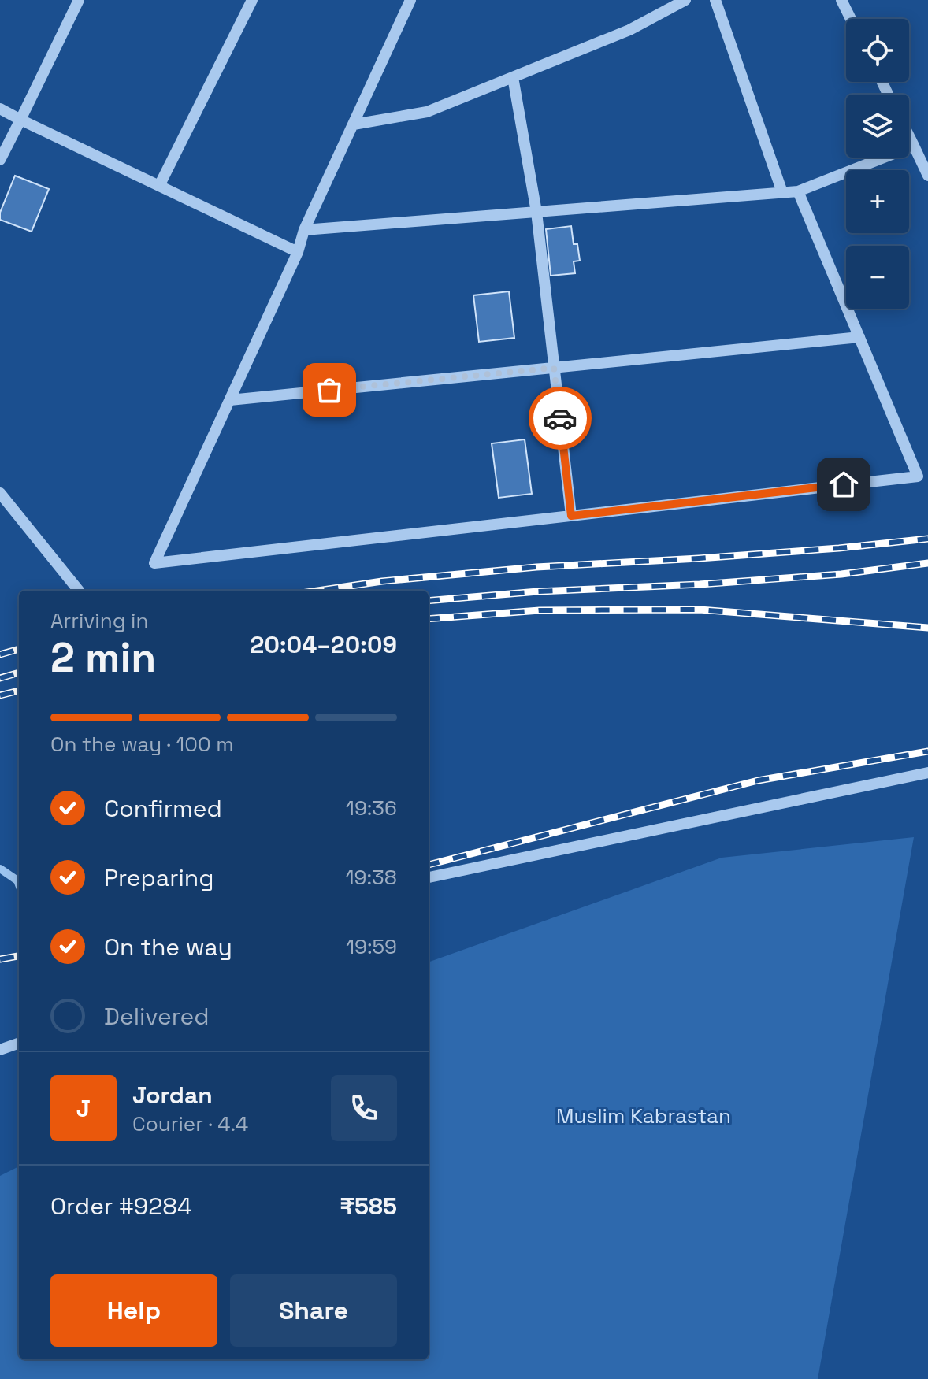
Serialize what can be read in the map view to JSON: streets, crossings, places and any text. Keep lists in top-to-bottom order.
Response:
{
  "parks": ["Muslim Kabrastan"],
  "page": {
    "map_buttons": ["+", "−"],
    "heading": ["2 min", "Arriving in", "20:04–20:09"],
    "panel": [
      "Jordan",
      "Courier · 4.4",
      "Order #9284",
      "₹585"
    ],
    "bar": "On the way · 100 m",
    "list": [
      ["Confirmed", "19:36"],
      ["Preparing", "19:38"],
      ["On the way", "19:59"],
      "Delivered"
    ],
    "round": "J",
    "buttons": ["Help", "Share"]
  }
}
